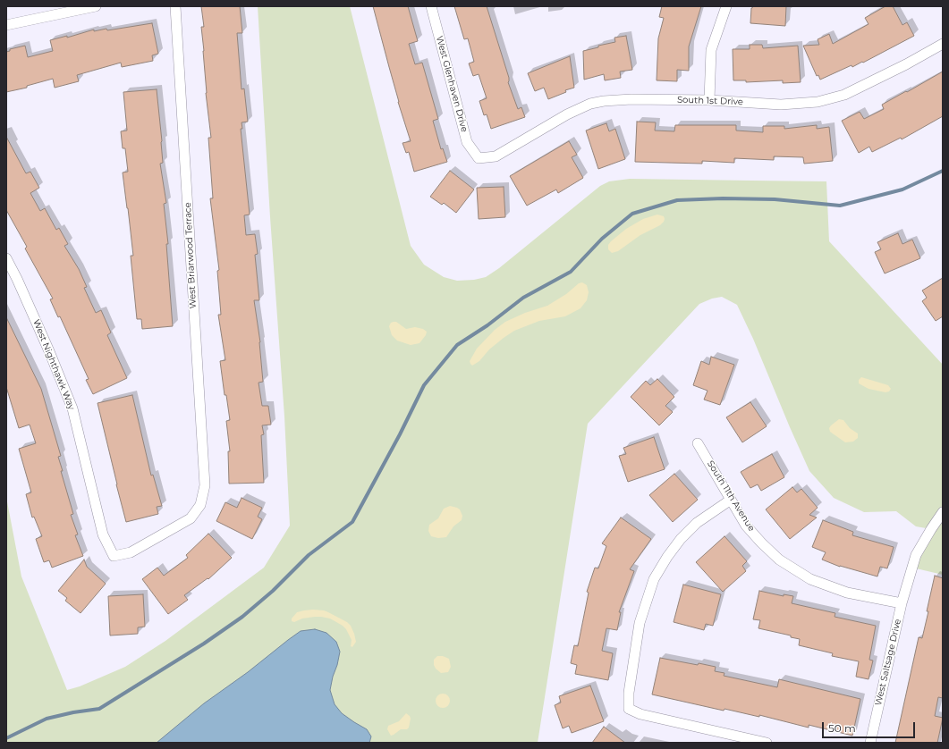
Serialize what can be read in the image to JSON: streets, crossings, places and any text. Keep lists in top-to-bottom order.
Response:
{
  "streets": {
    "street": [
      "West Glenhaven Drive",
      "South 1st Drive",
      "West Briarwood Terrace",
      "West Nighthawk Way",
      "South 11th Avenue",
      "West Saltsage Drive"
    ]
  },
  "crossings": [
    ["West Glenhaven Drive", "South 1st Drive"],
    ["West Briarwood Terrace", "West Nighthawk Way"],
    ["South 11th Avenue", "West Saltsage Drive"]
  ],
  "scale_bar": "50 m"
}
